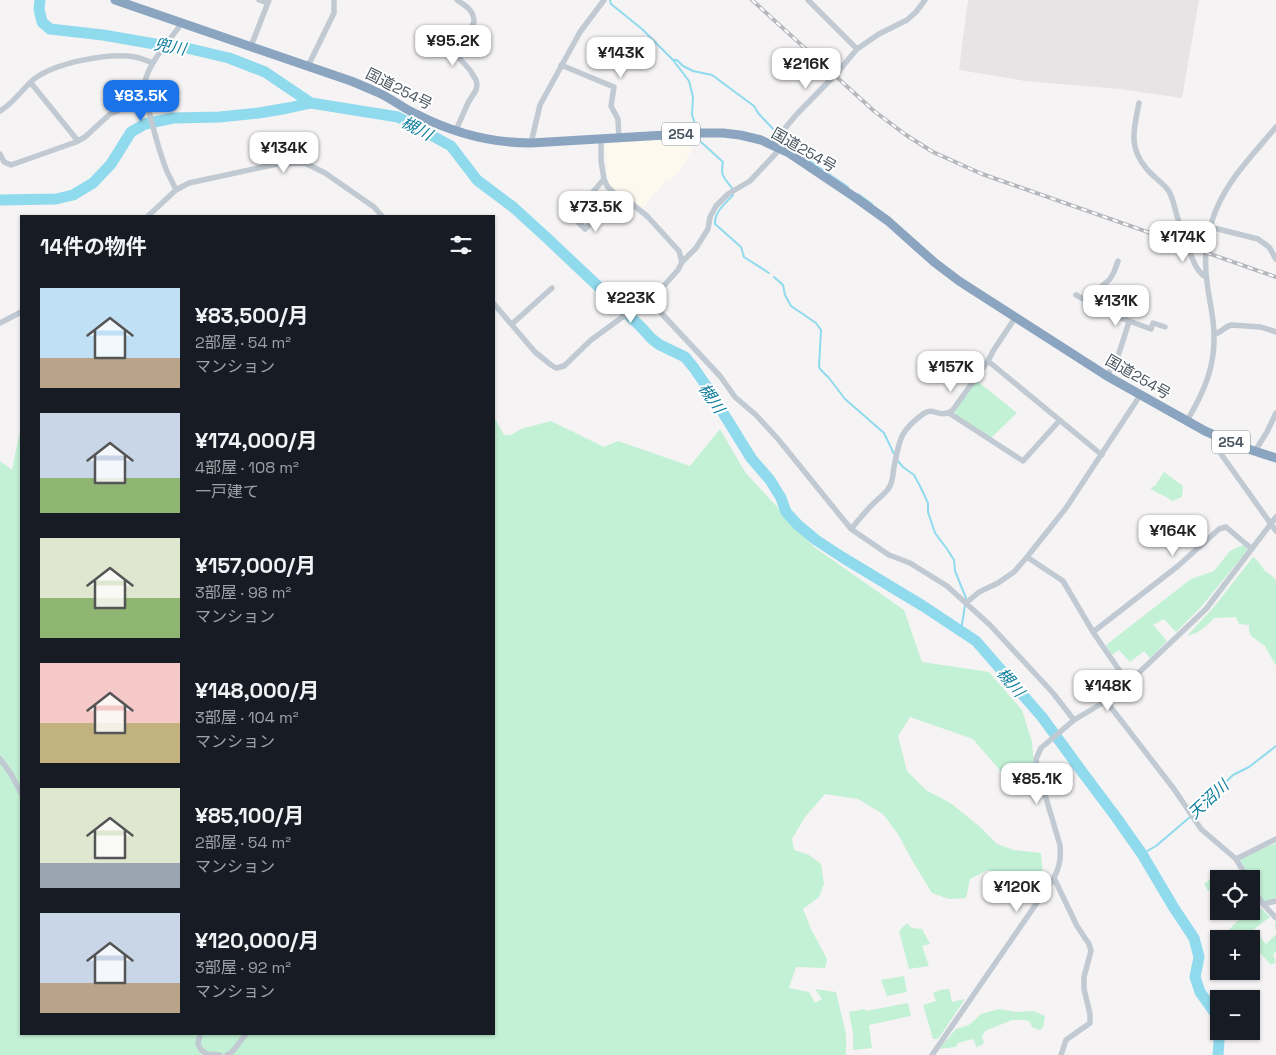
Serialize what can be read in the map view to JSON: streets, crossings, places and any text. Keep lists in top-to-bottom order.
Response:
{
  "streets": {
    "highway": ["国道254号", "254"]
  },
  "water": ["兜川", "槻川", "天沼川"],
  "page": {
    "price": [
      "¥95.2K",
      "¥143K",
      "¥216K",
      "¥83.5K",
      "¥134K",
      "¥73.5K",
      "¥174K",
      "¥223K",
      "¥131K",
      "¥157K",
      "¥164K",
      "¥148K",
      "¥85.1K",
      "¥120K"
    ],
    "heading": "14件の物件",
    "list": [
      {
        "name": "¥83,500/月",
        "note": "2部屋 · 54 m² · マンション"
      },
      {
        "name": "¥174,000/月",
        "note": "4部屋 · 108 m² · 一戸建て"
      },
      {
        "name": "¥157,000/月",
        "note": "3部屋 · 98 m² · マンション"
      },
      {
        "name": "¥148,000/月",
        "note": "3部屋 · 104 m² · マンション"
      },
      {
        "name": "¥85,100/月",
        "note": "2部屋 · 54 m² · マンション"
      },
      {
        "name": "¥120,000/月",
        "note": "3部屋 · 92 m² · マンション"
      }
    ],
    "map_buttons": ["+", "−"]
  }
}
